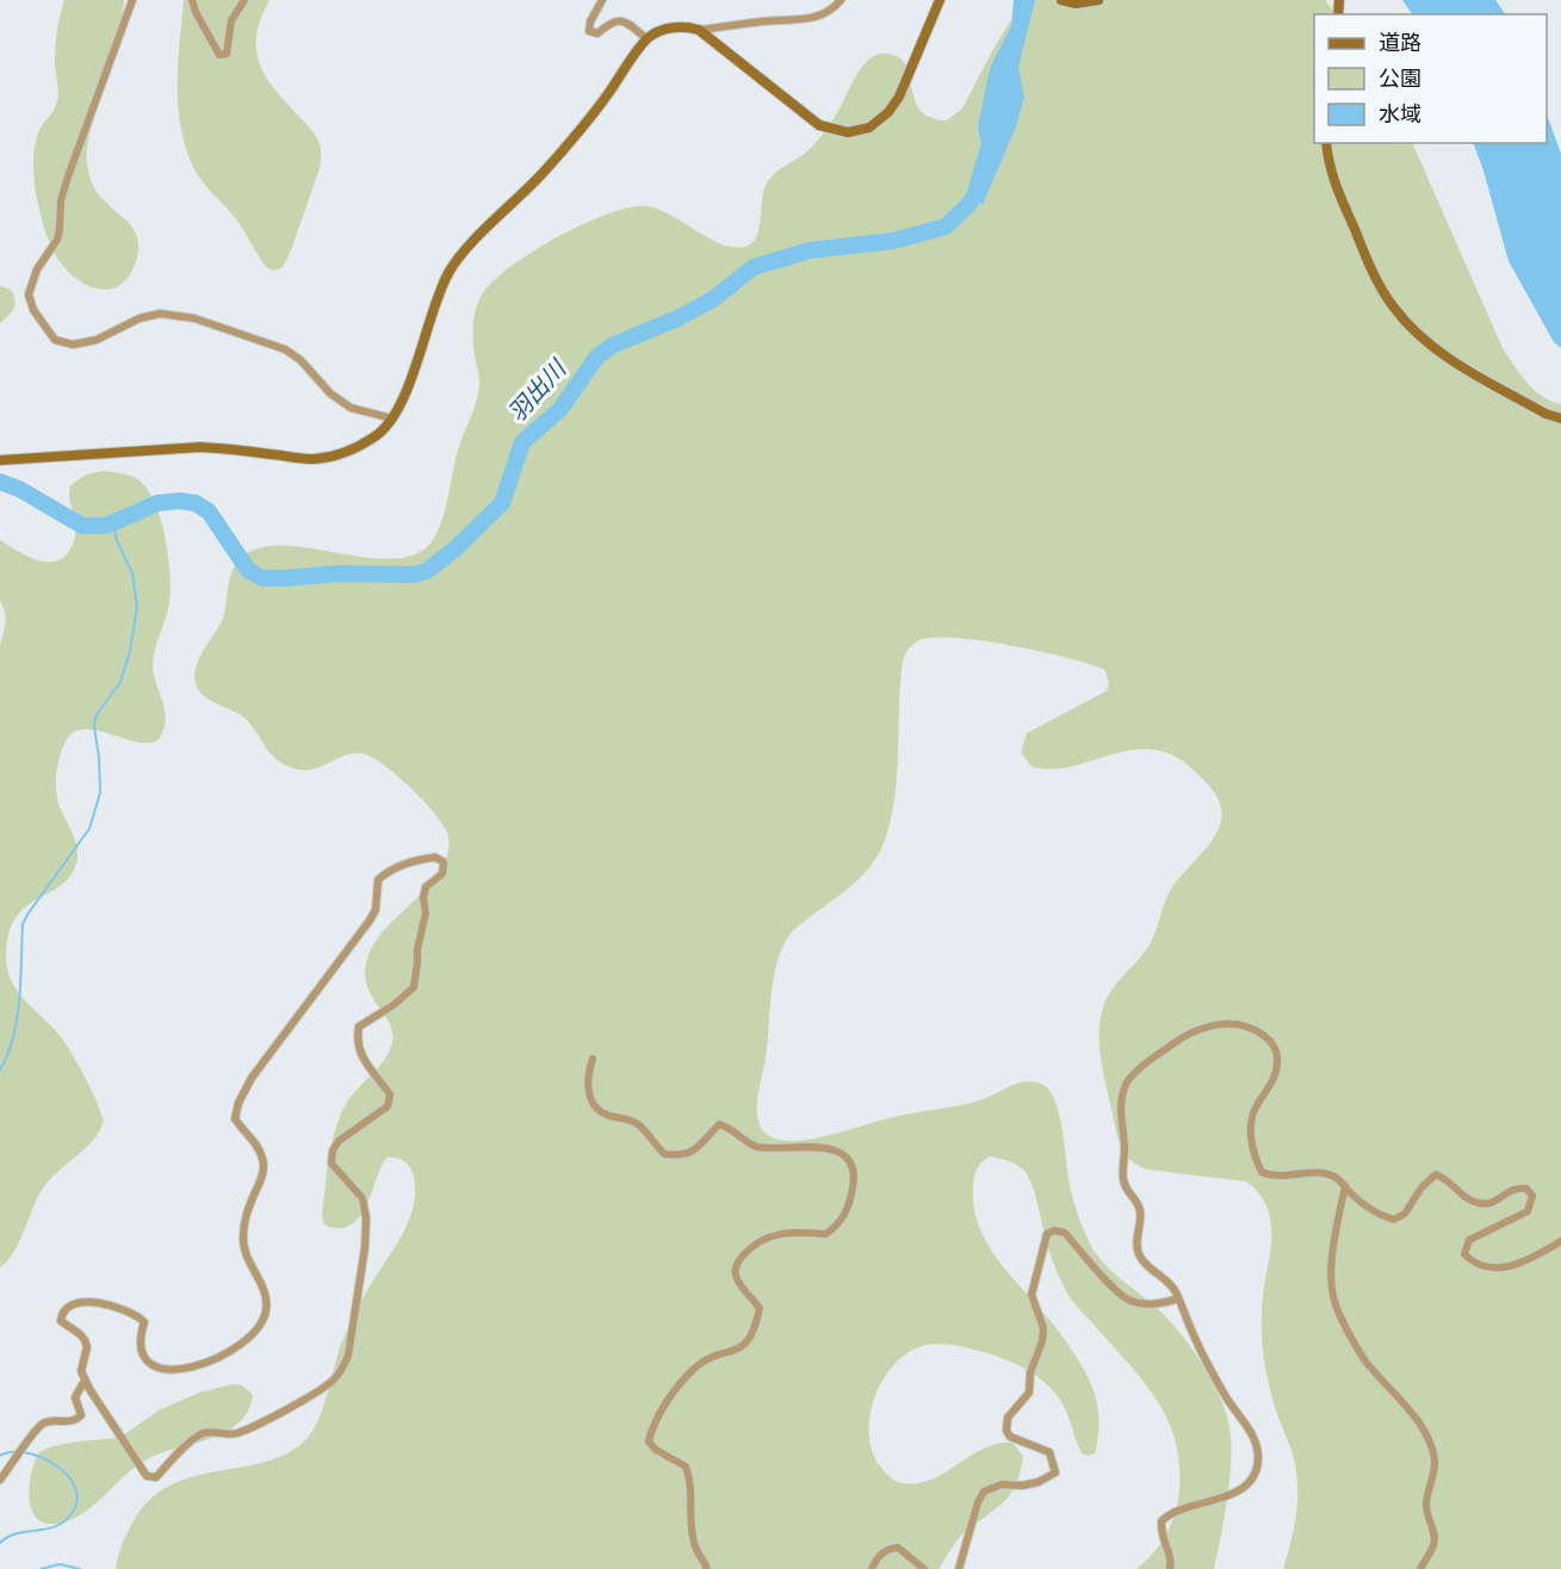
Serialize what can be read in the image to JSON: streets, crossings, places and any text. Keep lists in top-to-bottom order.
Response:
{
  "water": ["羽出川"],
  "legend": ["道路", "公園", "水域"]
}
